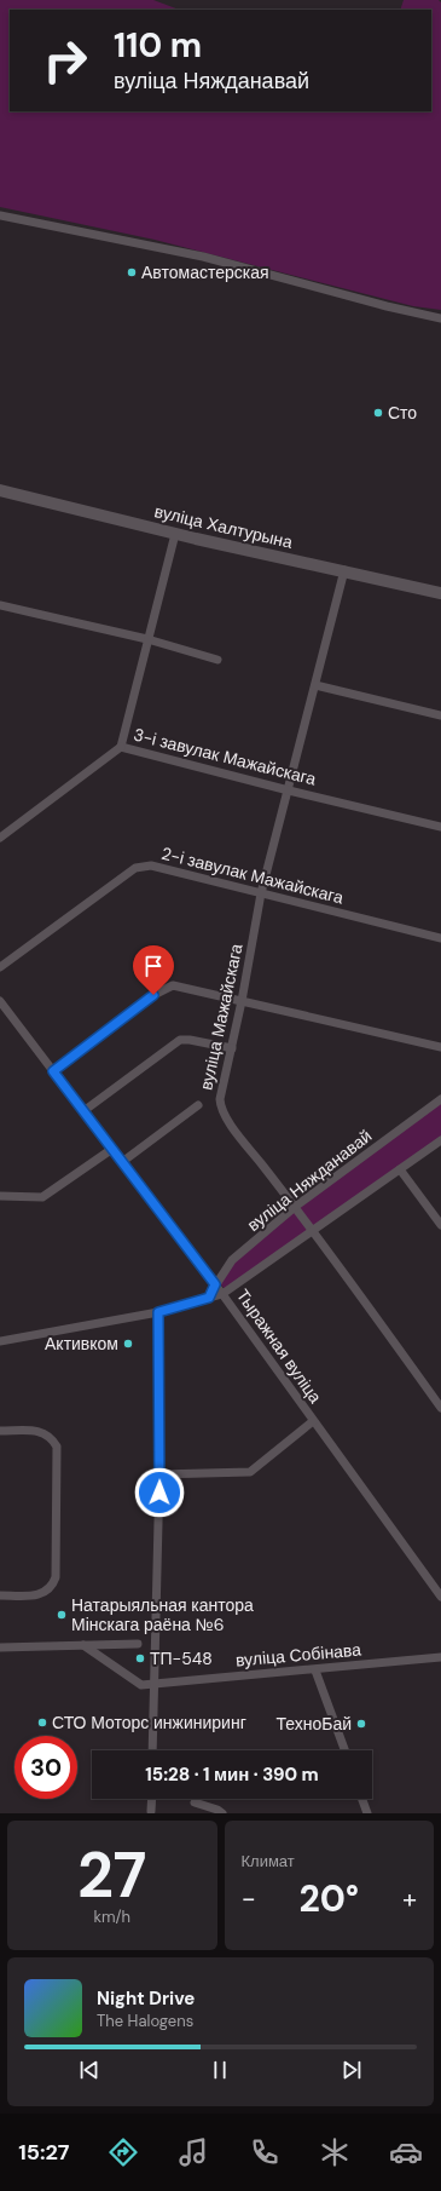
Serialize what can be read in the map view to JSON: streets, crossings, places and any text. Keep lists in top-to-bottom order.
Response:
{
  "streets": {
    "street": [
      "вуліца Халтурына",
      "3-і завулак Мажайскага",
      "2-і завулак Мажайскага",
      "вуліца Мажайскага",
      "вуліца Няжданавай",
      "Тыражная вуліца",
      "вуліца Собінава"
    ]
  },
  "crossings": [
    ["вуліца Халтурына", "вуліца Мажайскага"],
    ["3-і завулак Мажайскага", "вуліца Мажайскага"],
    ["2-і завулак Мажайскага", "вуліца Мажайскага"],
    ["вуліца Мажайскага", "вуліца Няжданавай"],
    ["вуліца Няжданавай", "Тыражная вуліца"]
  ],
  "places": [
    "Автомастерская",
    "Сто",
    "Активком",
    "Натарыяльная кантора Мінскага раёна №6",
    "ТП-548",
    "СТО Моторс инжиниринг",
    "ТехноБай"
  ],
  "page": {
    "turn": ["110 m", "вуліца Няжданавай"],
    "limit": "30",
    "trip": "15:28 · 1 мин · 390 m",
    "tile": [
      ["27", "km/h"],
      "Климат"
    ],
    "heat": ["−", "20°", "+"],
    "song": ["Night Drive", "The Halogens"],
    "tabs": "15:27"
  }
}
